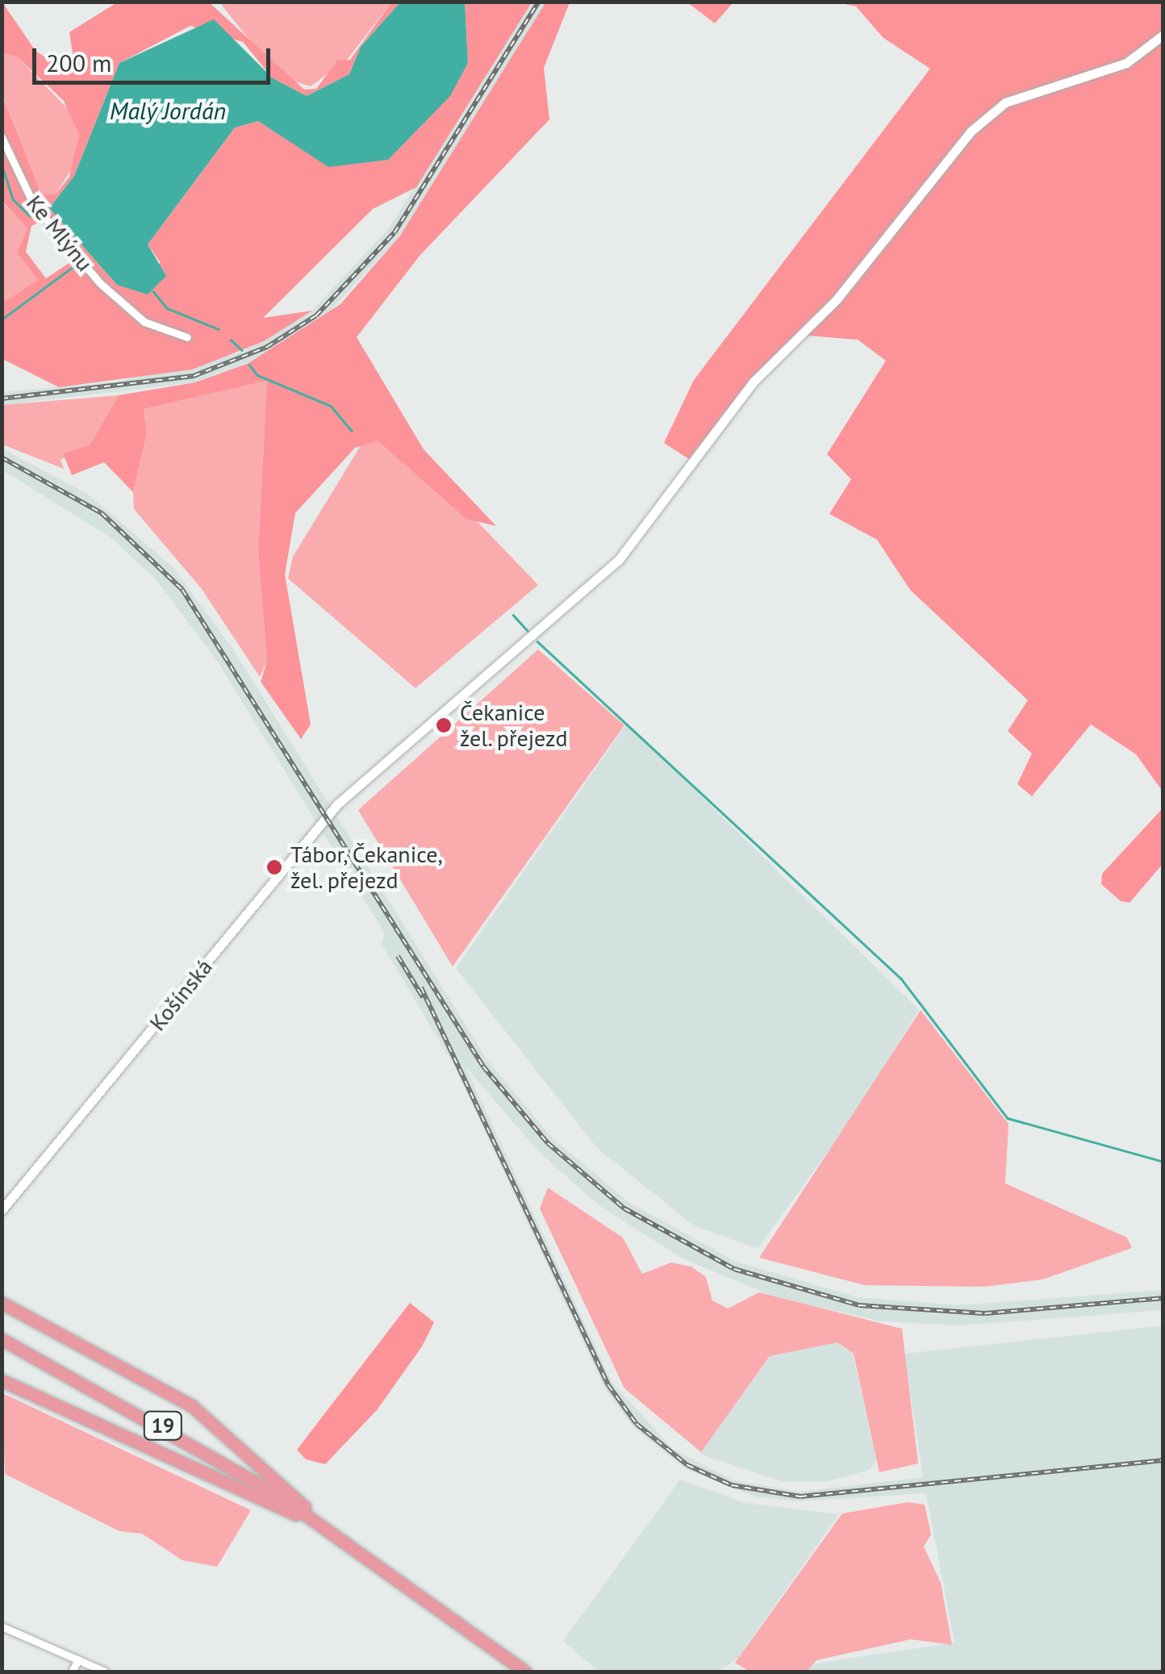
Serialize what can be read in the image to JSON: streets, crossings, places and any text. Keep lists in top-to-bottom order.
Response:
{
  "streets": {
    "main road": ["19"],
    "street": ["Ke Mlýnu", "Košínská"]
  },
  "water": ["Malý Jordán"],
  "places": ["Čekanice žel. přejezd", "Tábor, Čekanice, žel. přejezd"],
  "scale_bar": "200 m"
}
